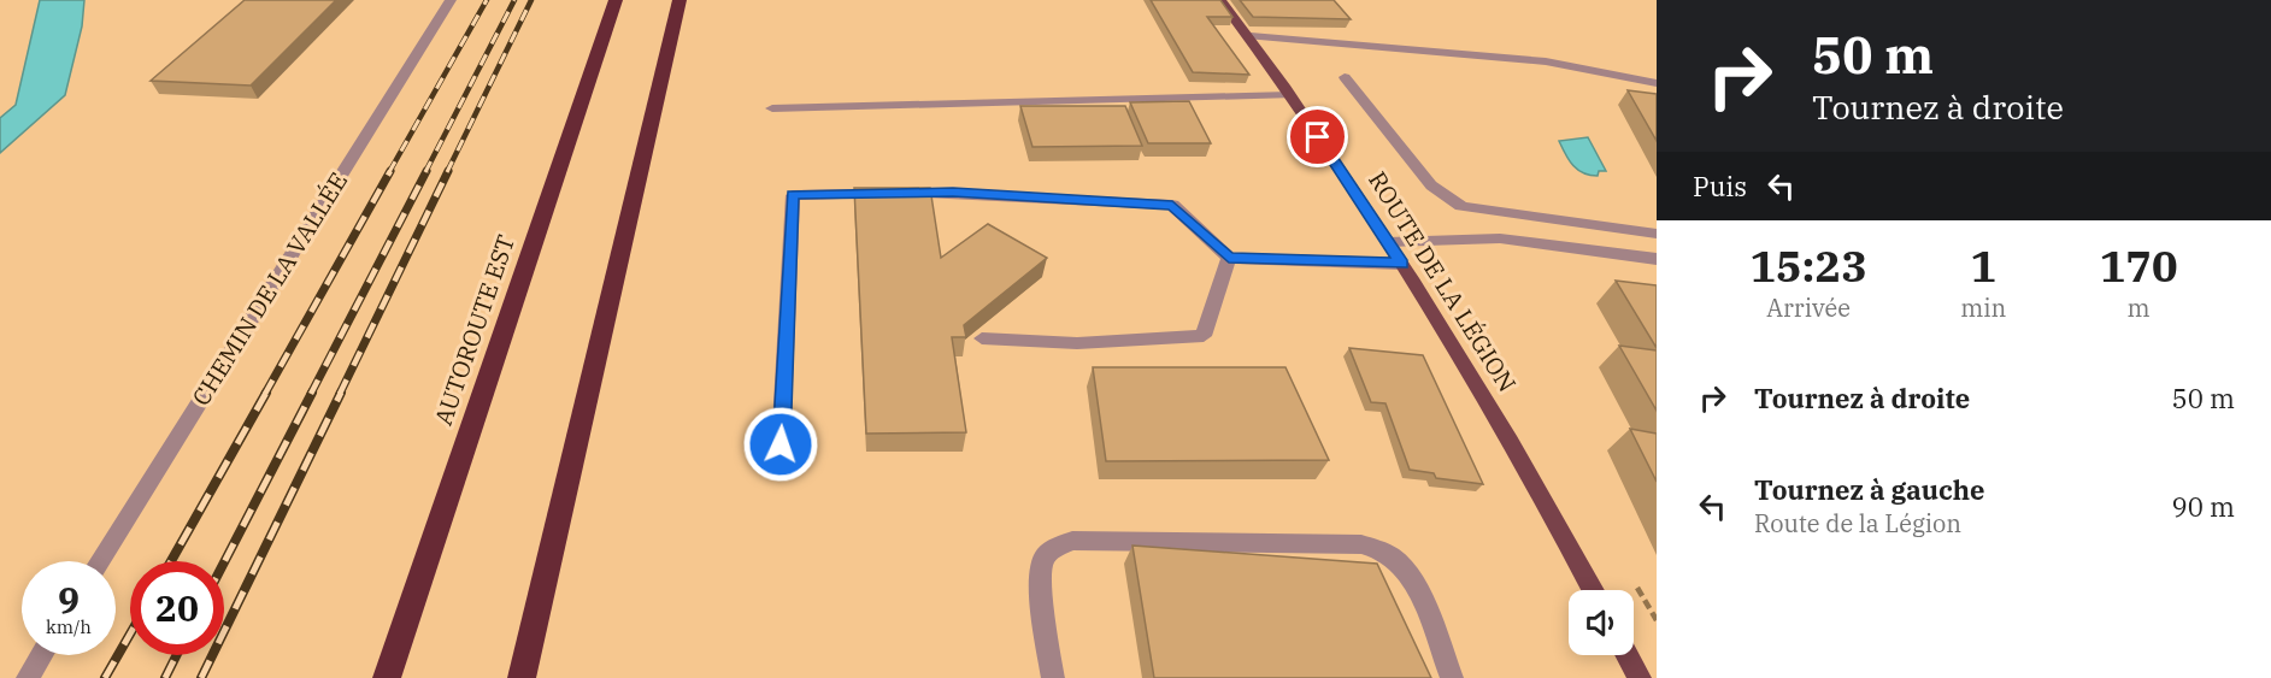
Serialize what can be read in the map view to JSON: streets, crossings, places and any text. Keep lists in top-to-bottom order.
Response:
{
  "streets": {
    "highway": ["AUTOROUTE EST"],
    "main road": ["ROUTE DE LA LÉGION"],
    "street": ["CHEMIN DE LA VALLÉE"]
  },
  "page": {
    "turn": ["50 m", "Tournez à droite"],
    "then": "Puis",
    "eta": [
      "15:23",
      "Arrivée",
      "1",
      "min",
      "170",
      "m"
    ],
    "list": [
      {
        "name": "Tournez à droite",
        "value": "50 m"
      },
      {
        "name": "Tournez à gauche",
        "note": "Route de la Légion",
        "value": "90 m"
      }
    ],
    "speed": "9 km/h",
    "limit": "20"
  }
}
